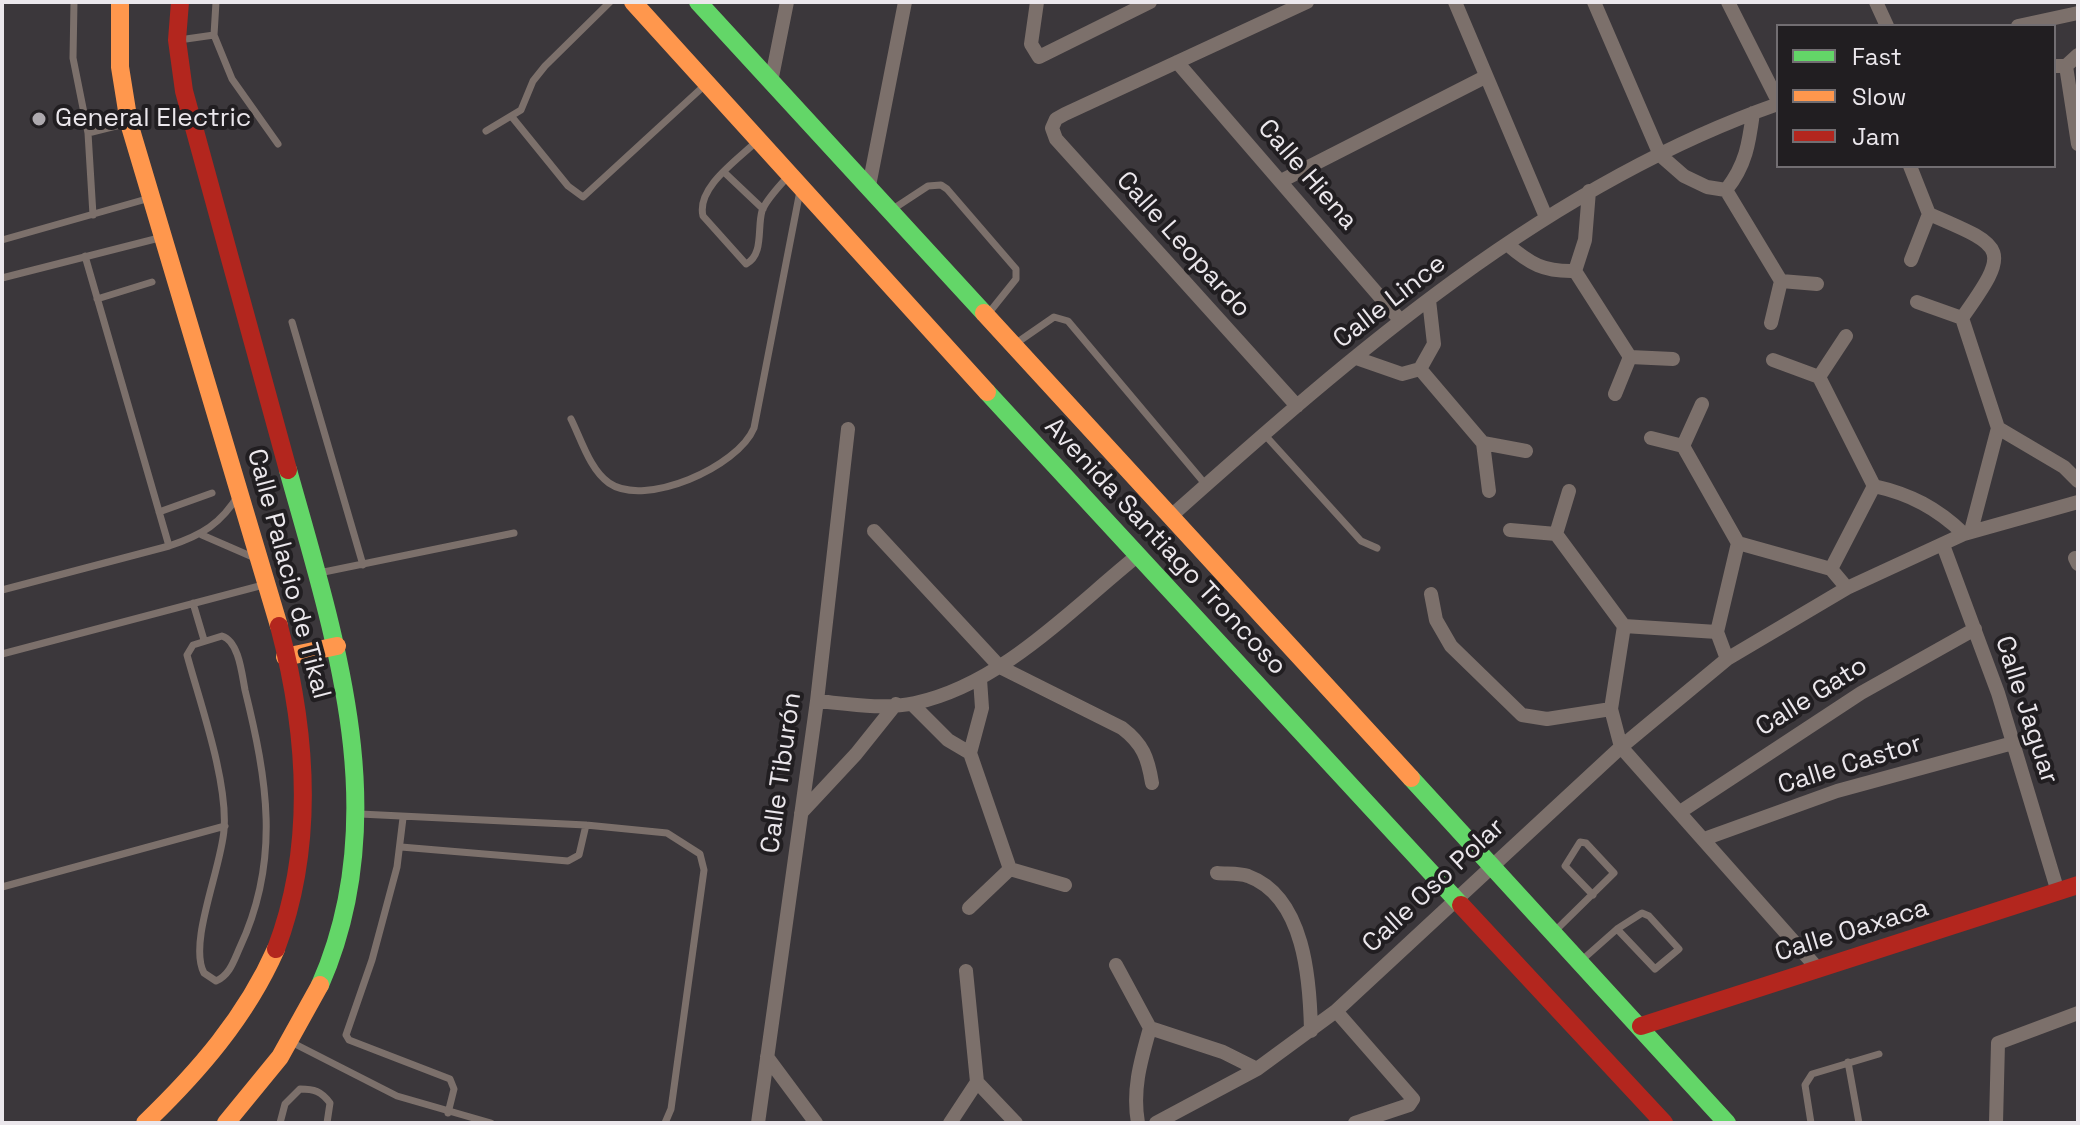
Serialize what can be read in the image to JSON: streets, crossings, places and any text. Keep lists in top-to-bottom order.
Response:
{
  "streets": {
    "main road": ["Avenida Santiago Troncoso", "Calle Palacio de Tikal", "Calle Oaxaca"],
    "street": [
      "Calle Hiena",
      "Calle Leopardo",
      "Calle Lince",
      "Calle Gato",
      "Calle Jaguar",
      "Calle Castor",
      "Calle Tiburón",
      "Calle Oso Polar"
    ]
  },
  "crossings": [
    ["Calle Hiena", "Calle Leopardo"],
    ["Calle Hiena", "Calle Lince"],
    ["Calle Leopardo", "Calle Lince"],
    ["Calle Lince", "Avenida Santiago Troncoso"],
    ["Avenida Santiago Troncoso", "Calle Oso Polar"],
    ["Avenida Santiago Troncoso", "Calle Oaxaca"],
    ["Calle Gato", "Calle Jaguar"],
    ["Calle Jaguar", "Calle Castor"],
    ["Calle Jaguar", "Calle Oso Polar"],
    ["Calle Jaguar", "Calle Oaxaca"]
  ],
  "places": ["General Electric"],
  "legend": ["Fast", "Slow", "Jam"]
}
